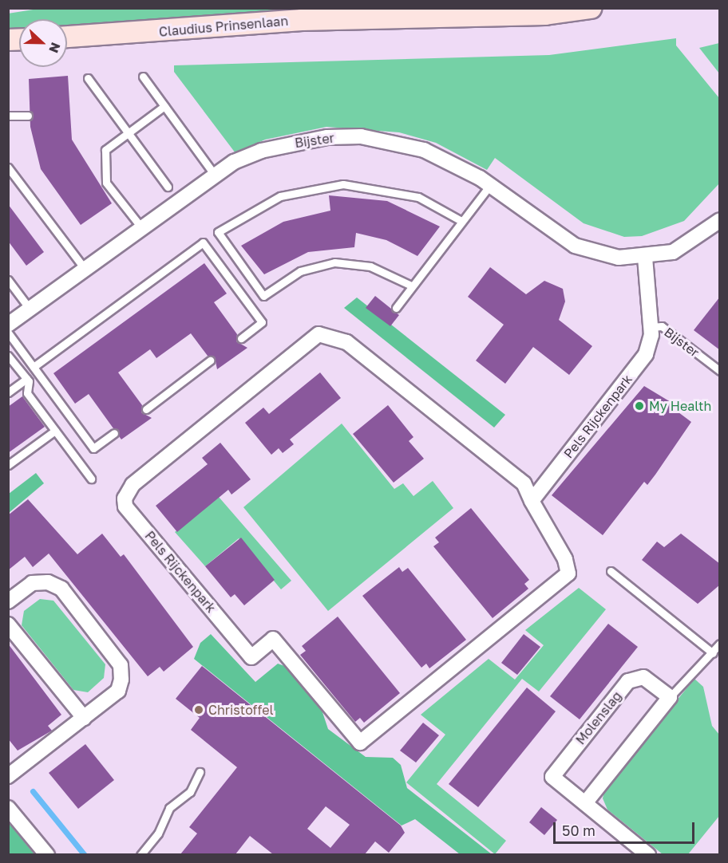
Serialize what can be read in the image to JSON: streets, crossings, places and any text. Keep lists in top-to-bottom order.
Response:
{
  "streets": {
    "main road": ["Claudius Prinsenlaan"],
    "street": ["Bijster", "Pels Rijckenpark", "Molenslag"]
  },
  "crossings": [
    ["Bijster", "Pels Rijckenpark"]
  ],
  "places": ["My Health", "Christoffel"],
  "scale_bar": "50 m",
  "north": "right"
}
